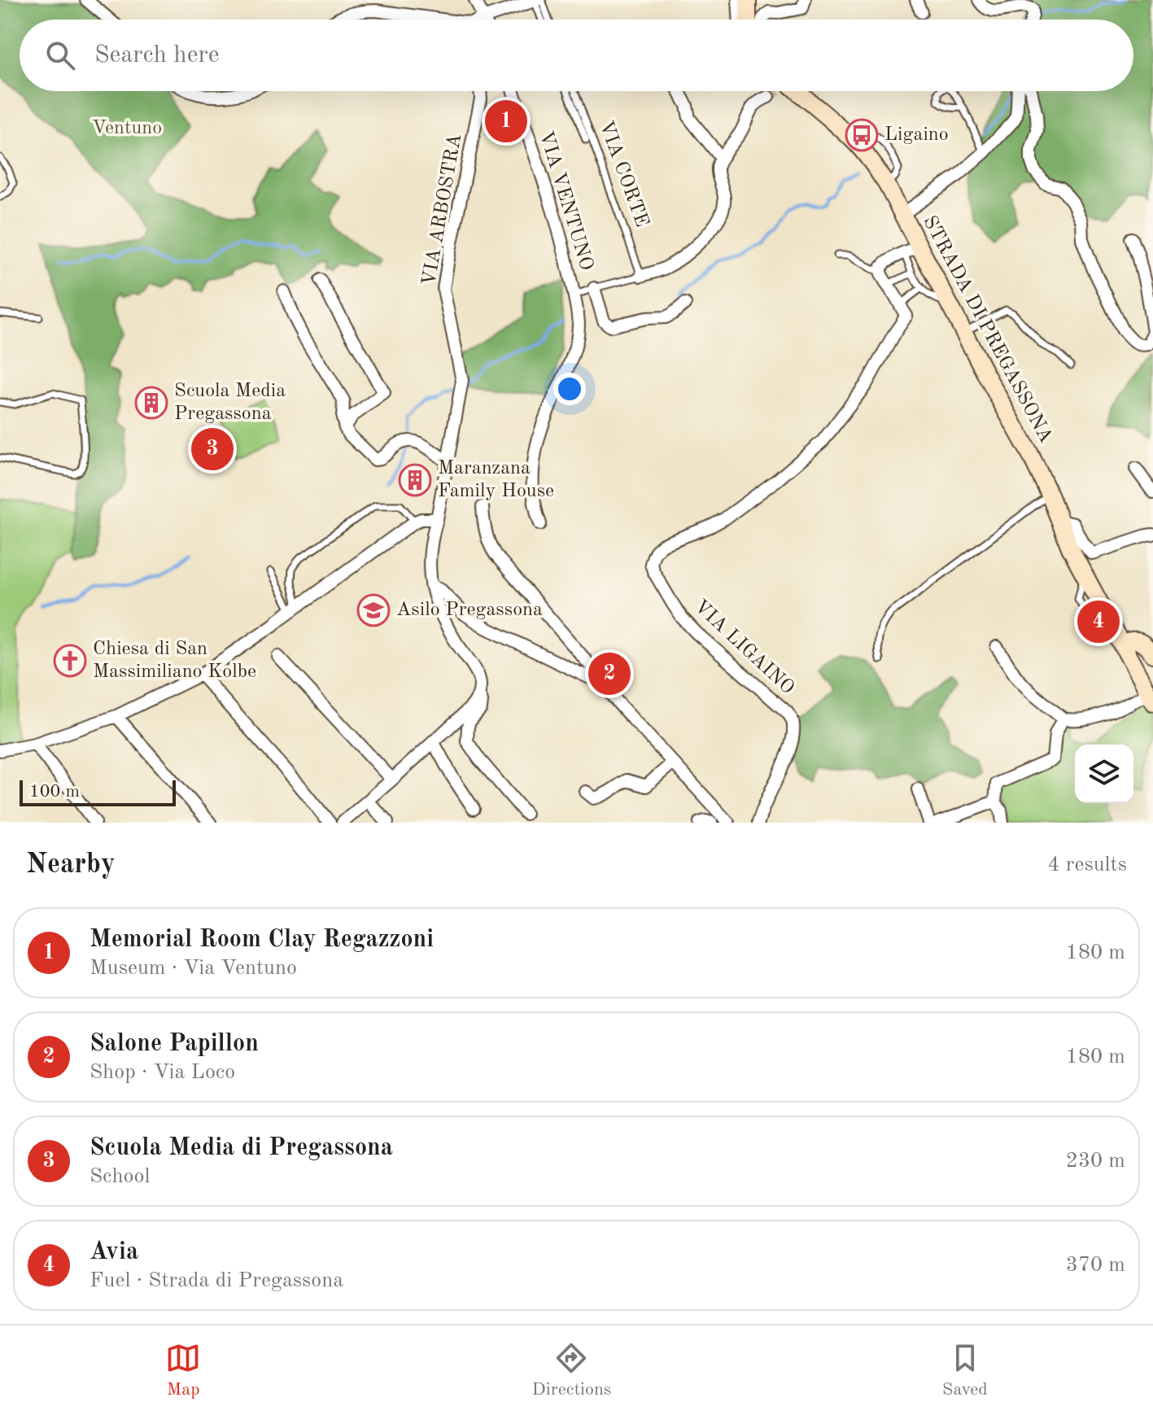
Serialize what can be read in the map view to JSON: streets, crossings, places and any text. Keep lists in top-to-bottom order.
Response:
{
  "streets": {
    "street": [
      "VIA VENTUNO",
      "VIA ARBOSTRA",
      "STRADA DI PREGASSONA",
      "VIA LIGAINO"
    ],
    "lane": ["VIA CORTE"]
  },
  "parks": ["Ventuno"],
  "places": {
    "bus stop": ["Ligaino"],
    "building": ["Scuola Media Pregassona", "Maranzana Family House"],
    "school or university": ["Asilo Pregassona"],
    "church": ["Chiesa di San Massimiliano Kolbe"]
  },
  "scale_bar": "100 m",
  "page": {
    "search": "Search here",
    "pins": [
      "1",
      "3",
      "4",
      "2"
    ],
    "scale": "100 m",
    "heading": ["Nearby", "4 results"],
    "list": [
      {
        "mark": "1",
        "name": "Memorial Room Clay Regazzoni",
        "note": "Museum · Via Ventuno",
        "value": "180 m"
      },
      {
        "mark": "2",
        "name": "Salone Papillon",
        "note": "Shop · Via Loco",
        "value": "180 m"
      },
      {
        "mark": "3",
        "name": "Scuola Media di Pregassona",
        "note": "School",
        "value": "230 m"
      },
      {
        "mark": "4",
        "name": "Avia",
        "note": "Fuel · Strada di Pregassona",
        "value": "370 m"
      }
    ],
    "nav": ["Map", "Directions", "Saved"]
  }
}
